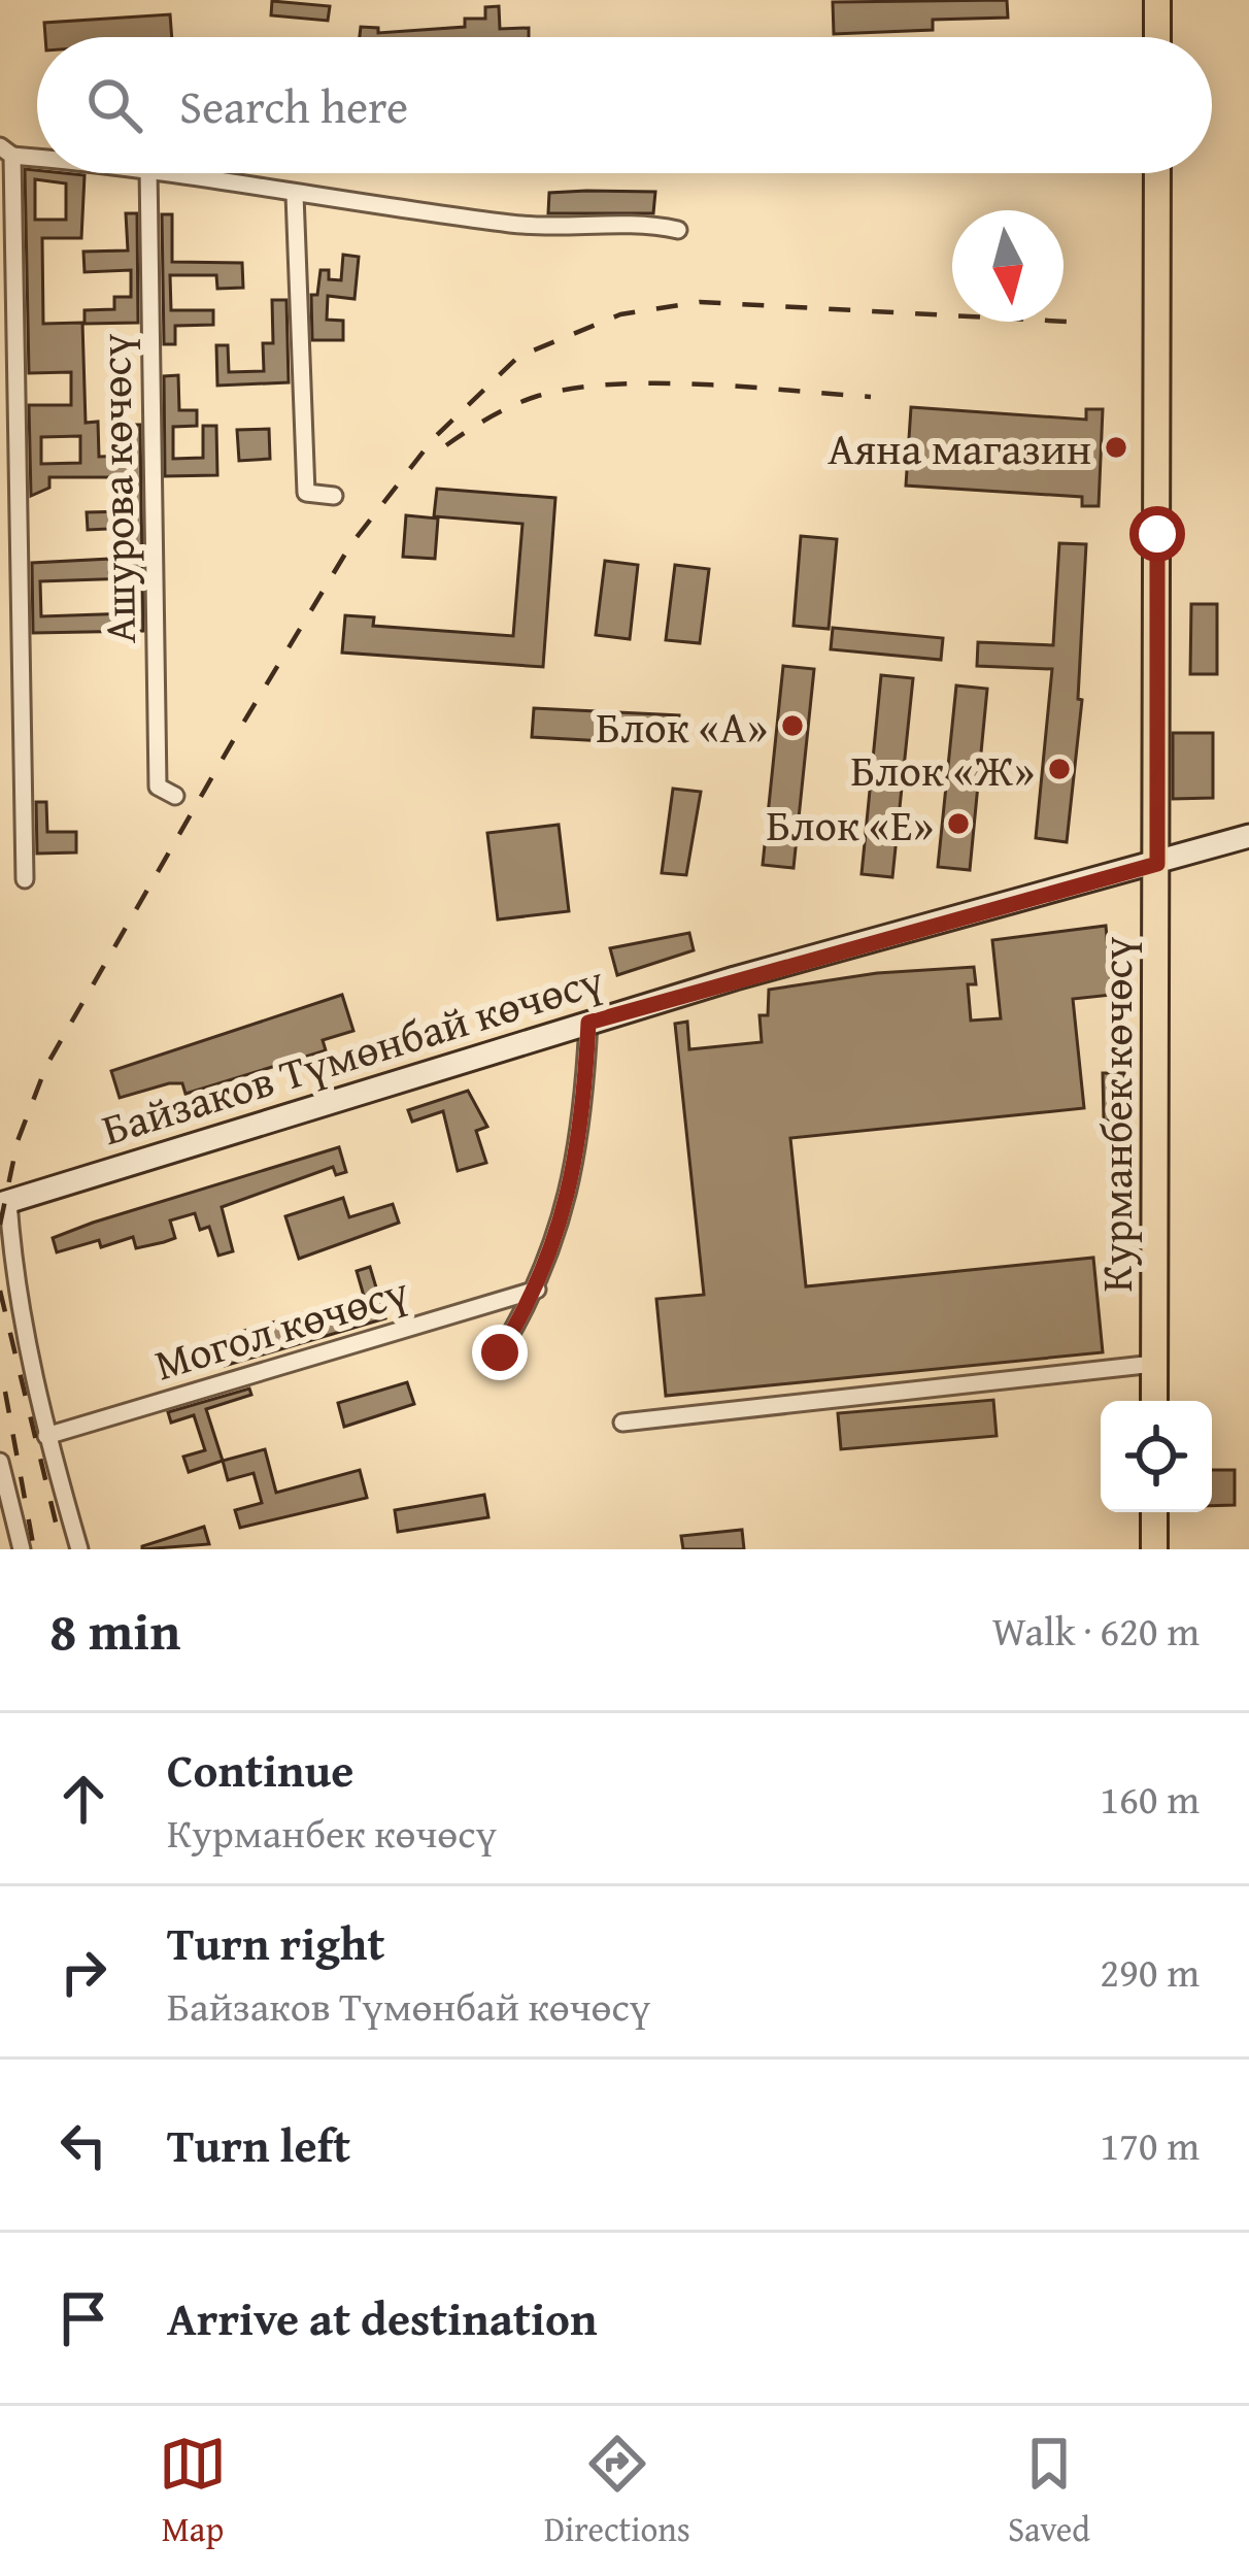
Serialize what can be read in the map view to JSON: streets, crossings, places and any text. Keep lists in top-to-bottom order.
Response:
{
  "streets": {
    "main road": ["Байзаков Түмөнбай көчөсү", "Курманбек көчөсү"],
    "street": ["Ашурова көчөсү", "Могол көчөсү"]
  },
  "crossings": [
    ["Байзаков Түмөнбай көчөсү", "Курманбек көчөсү"]
  ],
  "places": [
    "Аяна магазин",
    "Блок «А»",
    "Блок «Ж»",
    "Блок «Е»"
  ],
  "north": "bottom",
  "page": {
    "search": "Search here",
    "heading": ["8 min", "Walk · 620 m"],
    "list": [
      ["Continue", "Курманбек көчөсү", "160 m"],
      ["Turn right", "Байзаков Түмөнбай көчөсү", "290 m"],
      ["Turn left", "170 m"],
      "Arrive at destination"
    ],
    "nav": ["Map", "Directions", "Saved"]
  }
}
